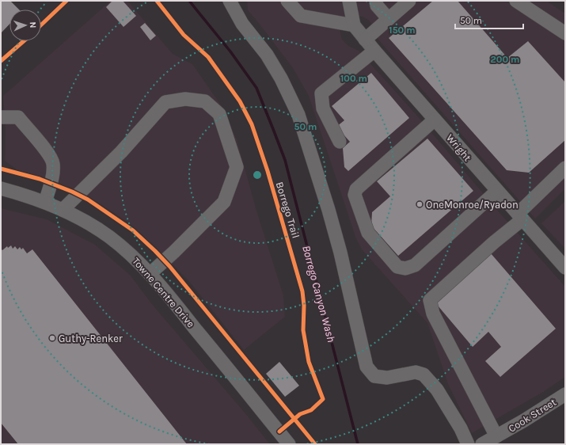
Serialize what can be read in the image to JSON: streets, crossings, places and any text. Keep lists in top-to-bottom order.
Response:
{
  "streets": {
    "street": ["Wright", "Towne Centre Drive", "Cook Street"],
    "cycle path": ["Borrego Trail"]
  },
  "water": ["Borrego Canyon Wash"],
  "places": ["OneMonroe/Ryadon", "Guthy-Renker"],
  "scale_bar": "50 m",
  "north": "right",
  "rings": [
    "150 m",
    "200 m",
    "100 m",
    "50 m"
  ]
}
